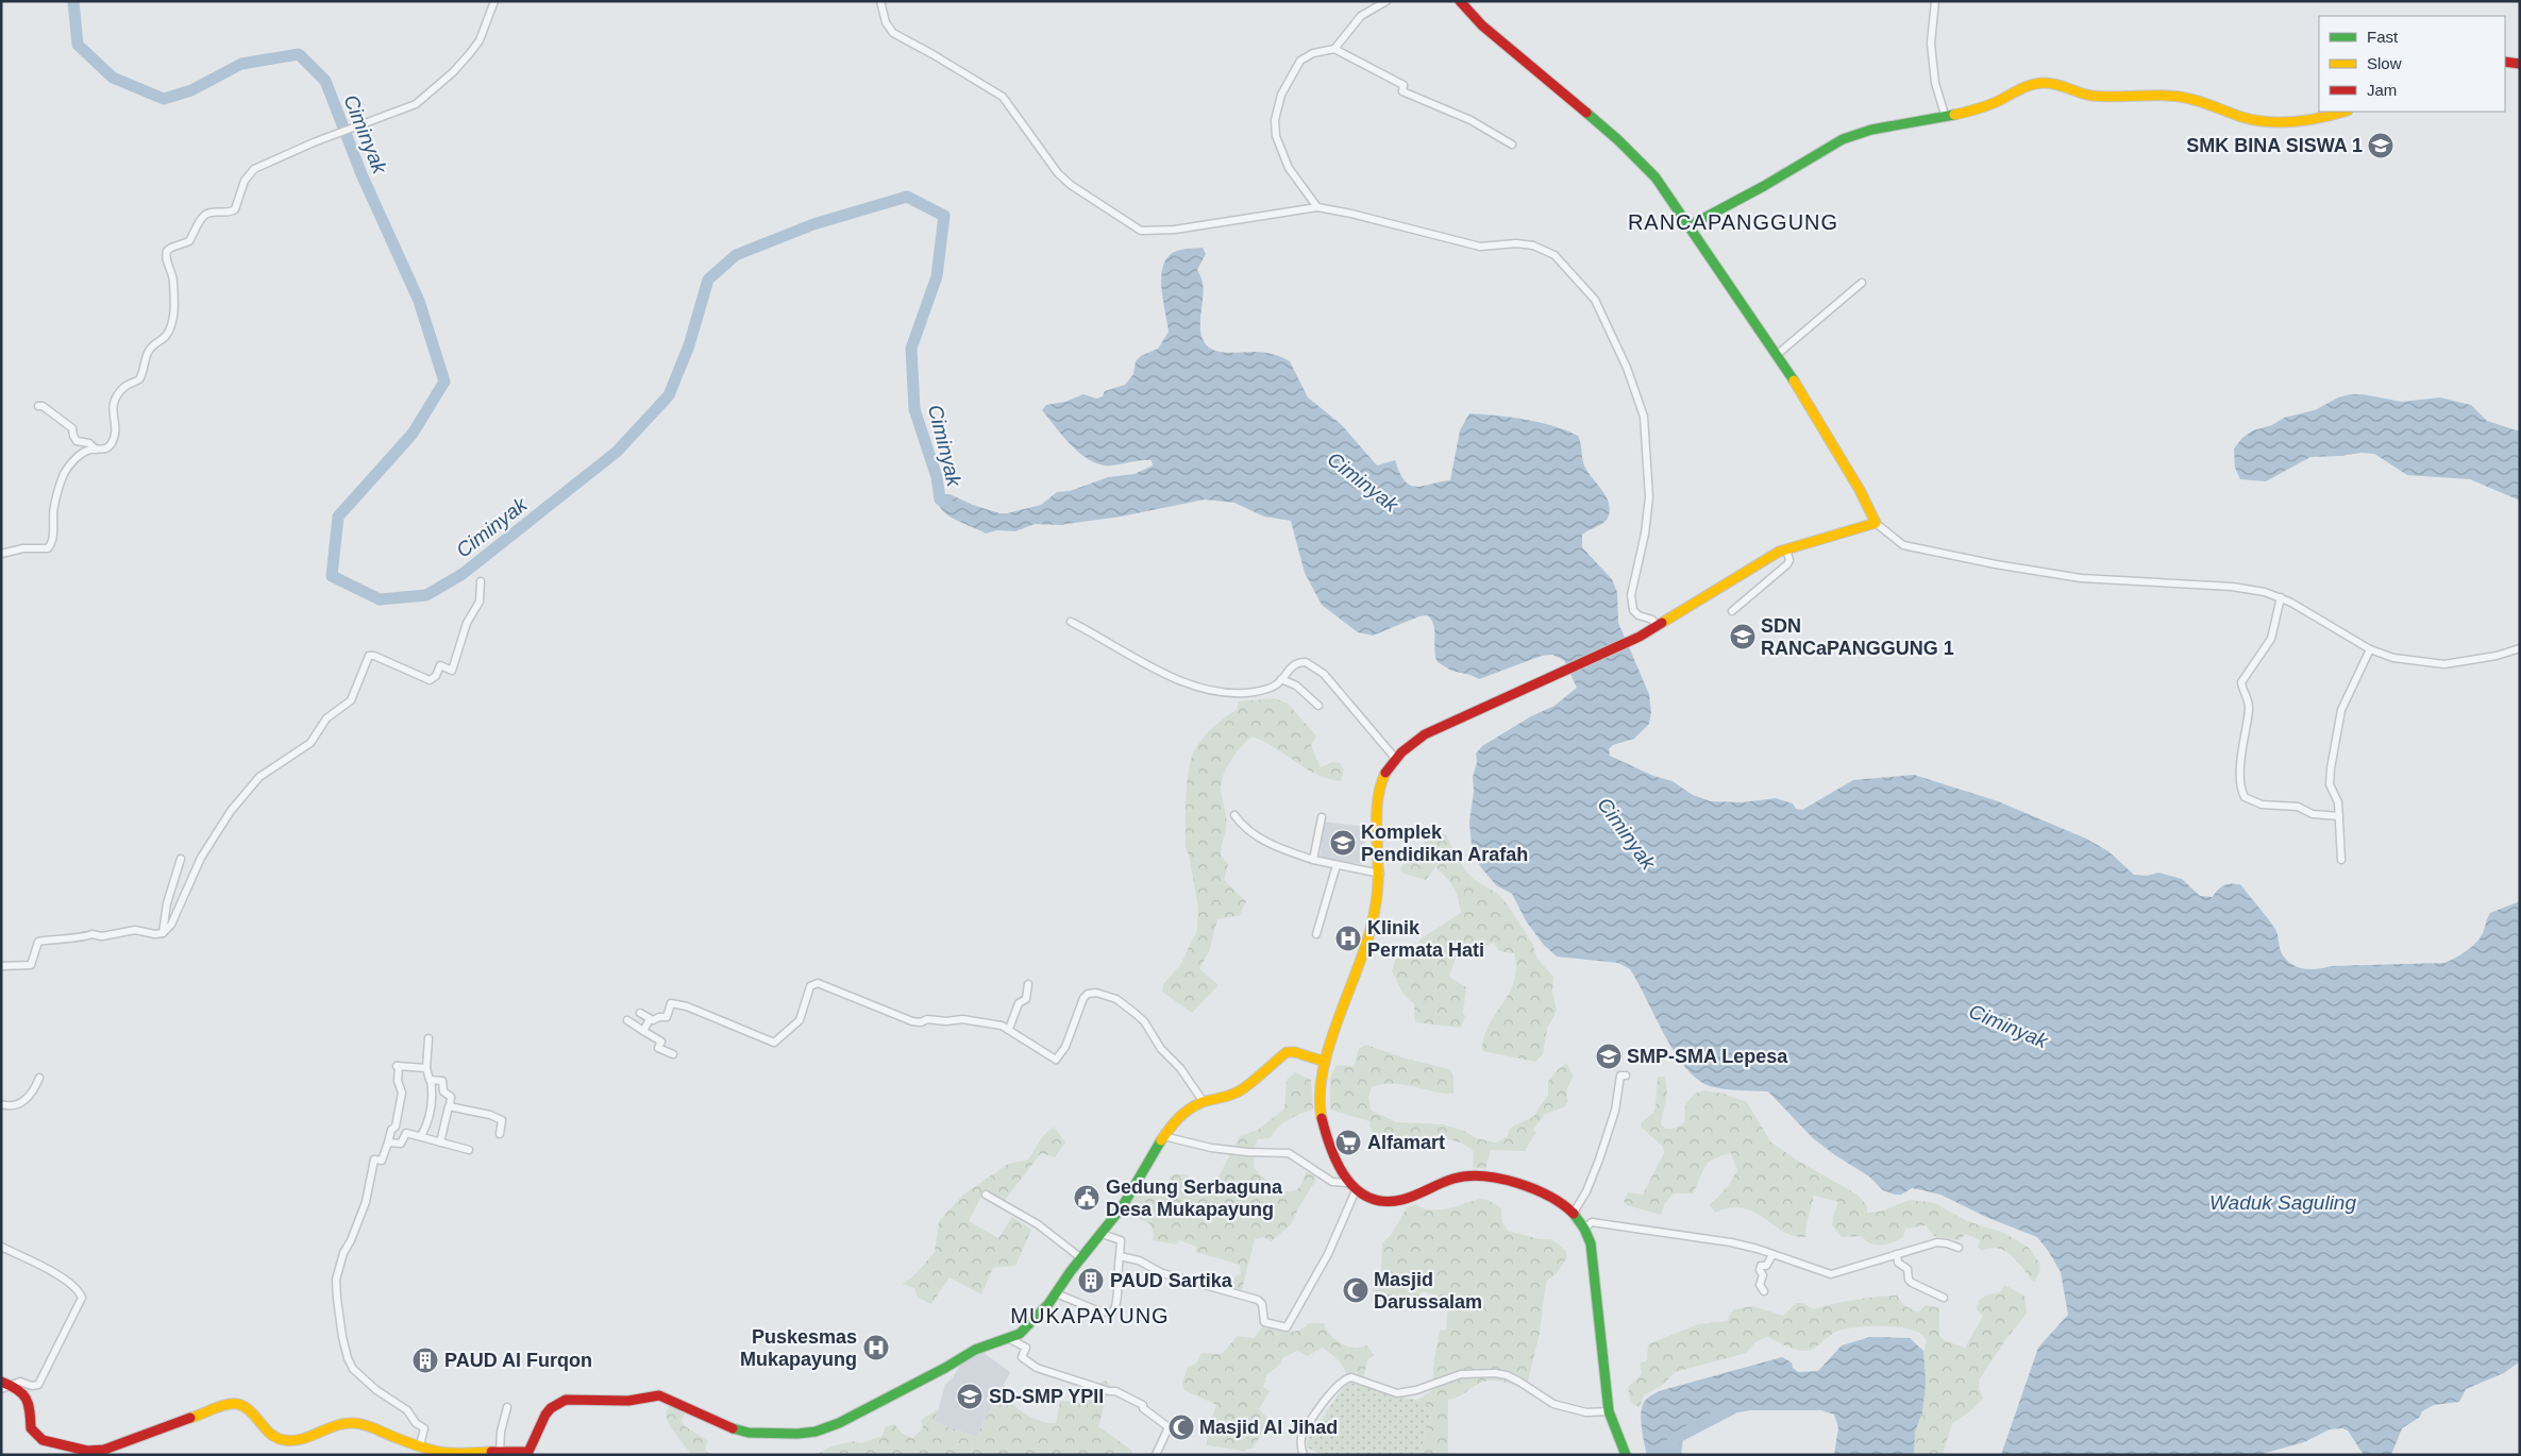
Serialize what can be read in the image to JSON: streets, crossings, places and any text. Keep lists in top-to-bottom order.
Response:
{
  "districts": ["RANCAPANGGUNG", "MUKAPAYUNG"],
  "water": ["Ciminyak", "Waduk Saguling"],
  "places": {
    "school or university": [
      "SMK BINA SISWA 1",
      "SDN RANCaPANGGUNG 1",
      "Komplek Pendidikan Arafah",
      "SMP-SMA Lepesa",
      "SD-SMP YPII"
    ],
    "hospital": ["Klinik Permata Hati", "Puskesmas Mukapayung"],
    "supermarket": ["Alfamart"],
    "public building": ["Gedung Serbaguna Desa Mukapayung"],
    "building": ["PAUD Sartika", "PAUD Al Furqon"],
    "mosque": ["Masjid Darussalam", "Masjid Al Jihad"]
  },
  "legend": ["Fast", "Slow", "Jam"]
}
